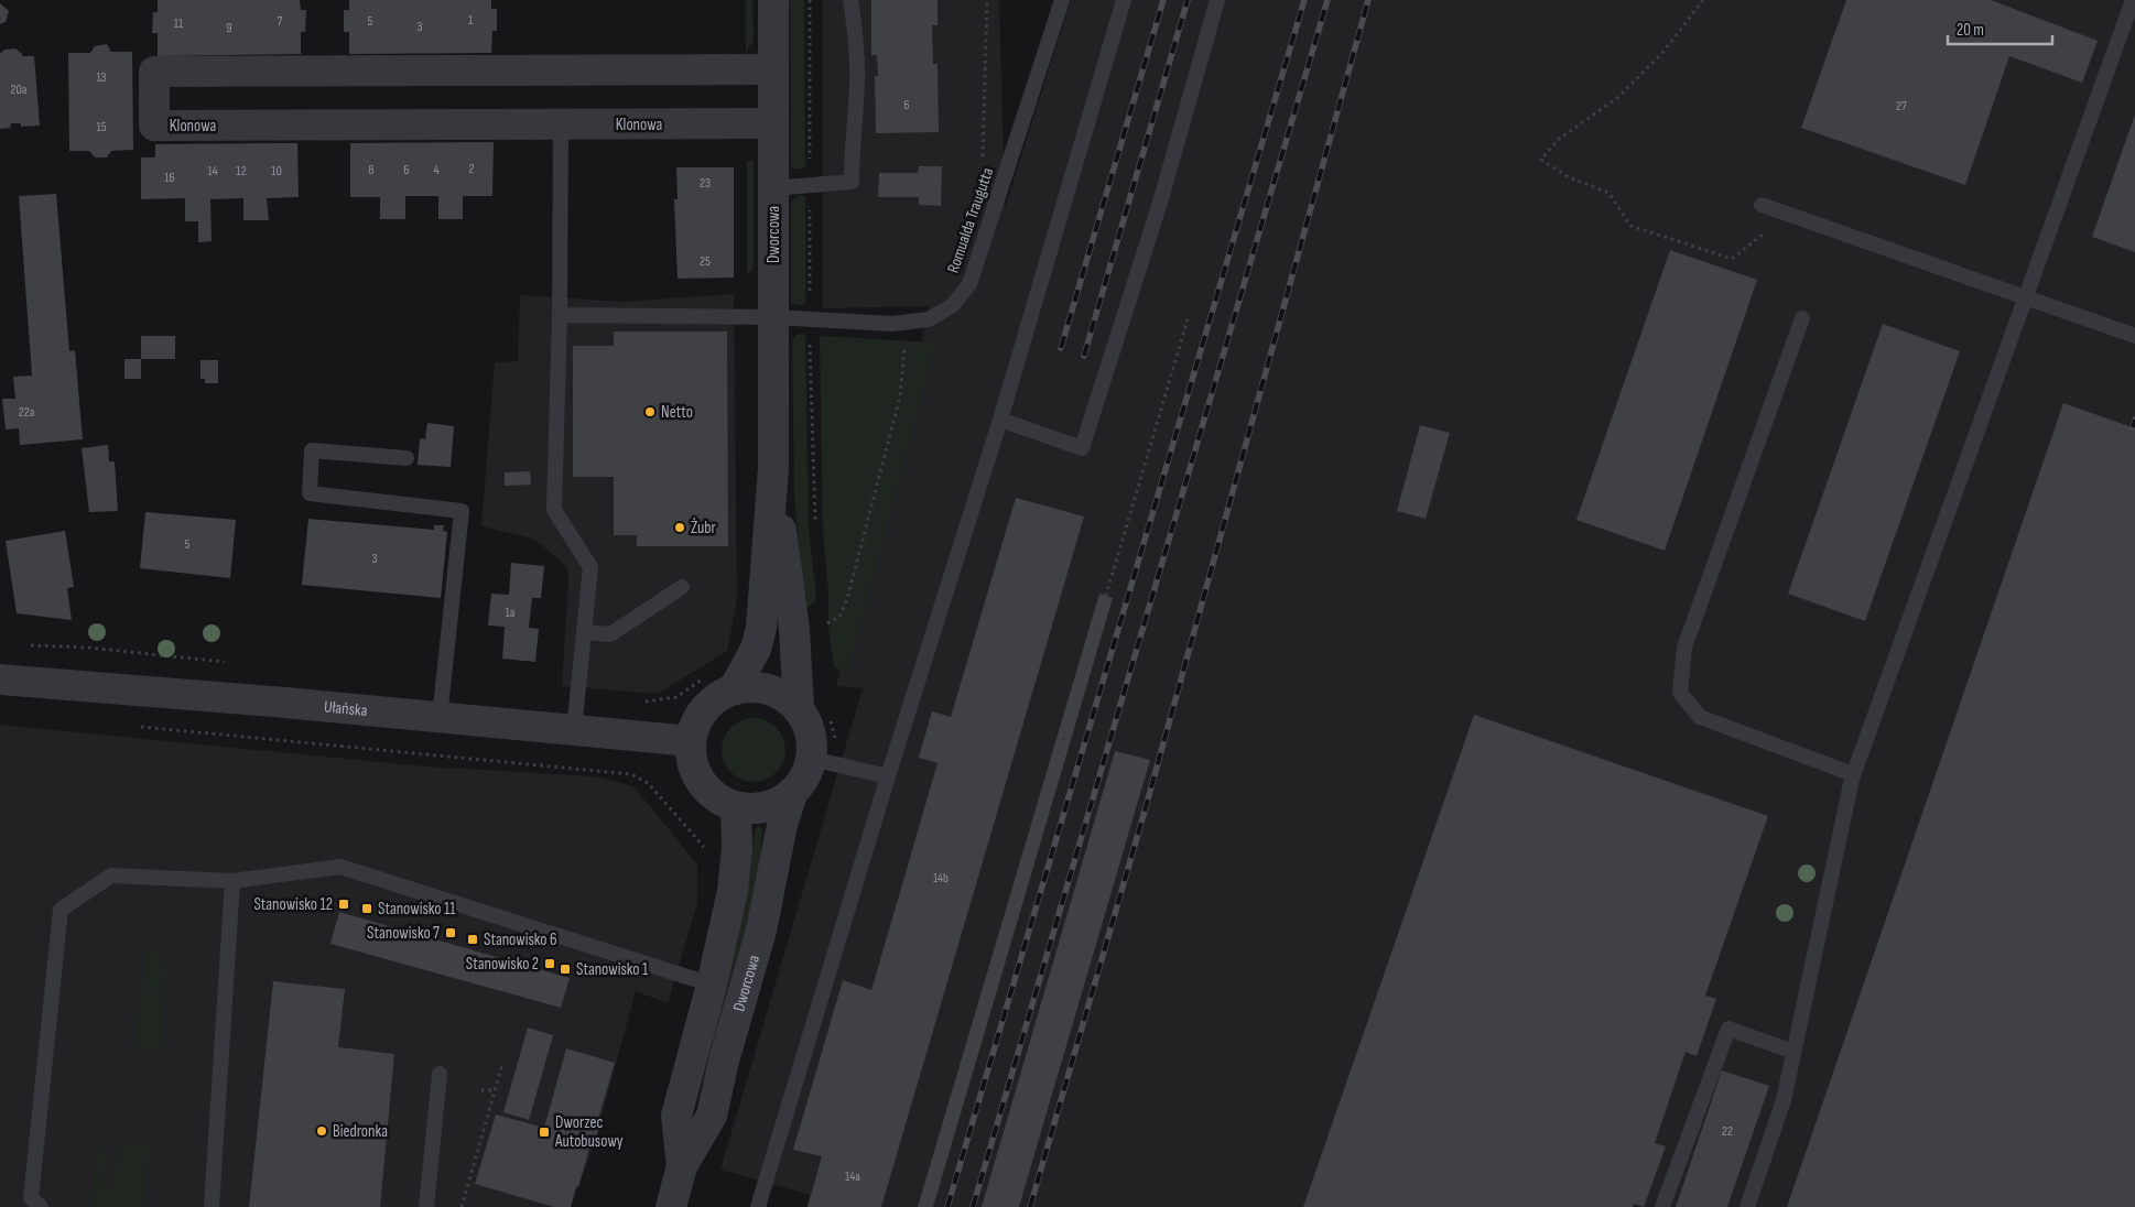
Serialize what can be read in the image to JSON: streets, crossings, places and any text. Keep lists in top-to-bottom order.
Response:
{
  "streets": {
    "street": ["Klonowa", "Dworcowa", "Ułańska"],
    "lane": ["Romualda Traugutta"]
  },
  "crossings": [
    ["Klonowa", "Dworcowa"],
    ["Romualda Traugutta", "Dworcowa"],
    ["Dworcowa", "Ułańska"]
  ],
  "places": {
    "other": ["Netto", "Żubr", "Biedronka"],
    "transit": [
      "Stanowisko 12",
      "Stanowisko 11",
      "Stanowisko 7",
      "Stanowisko 6",
      "Stanowisko 2",
      "Stanowisko 1",
      "Dworzec Autobusowy"
    ]
  },
  "house_numbers": [
    "1",
    "7",
    "5",
    "11",
    "3",
    "9",
    "13",
    "20a",
    "6",
    "27",
    "15",
    "2",
    "8",
    "6",
    "4",
    "14",
    "12",
    "10",
    "16",
    "23",
    "25",
    "22a",
    "5",
    "3",
    "1a",
    "14b",
    "22",
    "14a"
  ],
  "scale_bar": "20 m"
}
